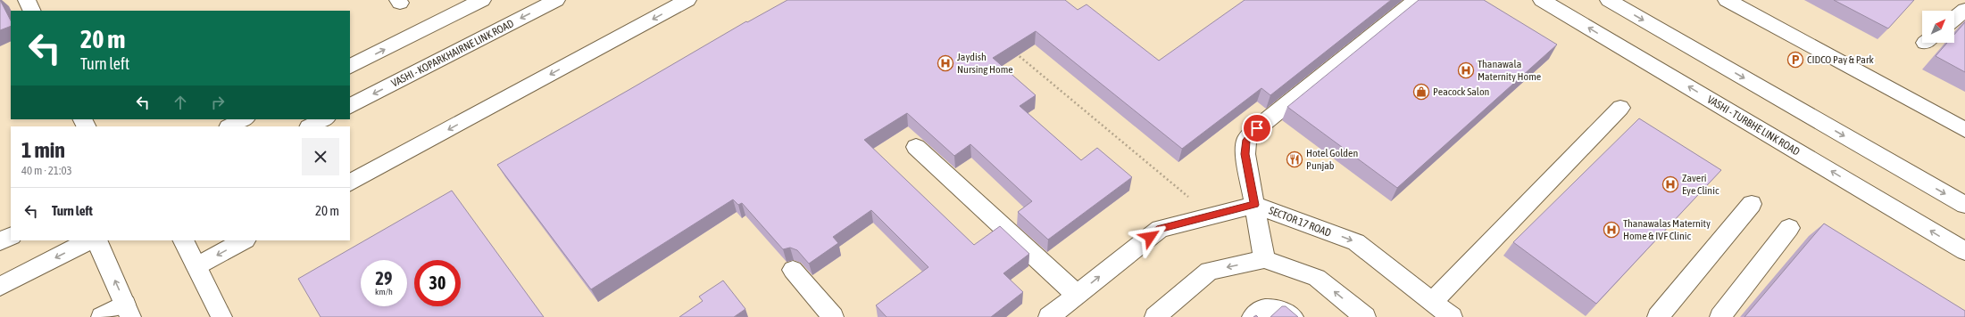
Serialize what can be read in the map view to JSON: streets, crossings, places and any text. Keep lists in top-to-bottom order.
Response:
{
  "streets": {
    "main road": ["VASHI - KOPARKHAIRNE LINK ROAD", "VASHI - TURBHE LINK ROAD", "SECTOR 17 ROAD"]
  },
  "one_way": ["SECTOR 17 ROAD"],
  "places": {
    "parking": ["CIDCO Pay & Park"],
    "hospital": [
      "Jaydish Nursing Home",
      "Thanawala Maternity Home",
      "Zaveri Eye Clinic",
      "Thanawalas Maternity Home & IVF Clinic"
    ],
    "shop": ["Peacock Salon"],
    "restaurant": ["Hotel Golden Punjab"]
  },
  "north": "top right",
  "page": {
    "turn": ["20 m", "Turn left"],
    "heading": ["1 min", "40 m · 21:03"],
    "list": [
      {
        "name": "Turn left",
        "value": "20 m"
      }
    ],
    "speed": "29 km/h",
    "limit": "30"
  }
}
